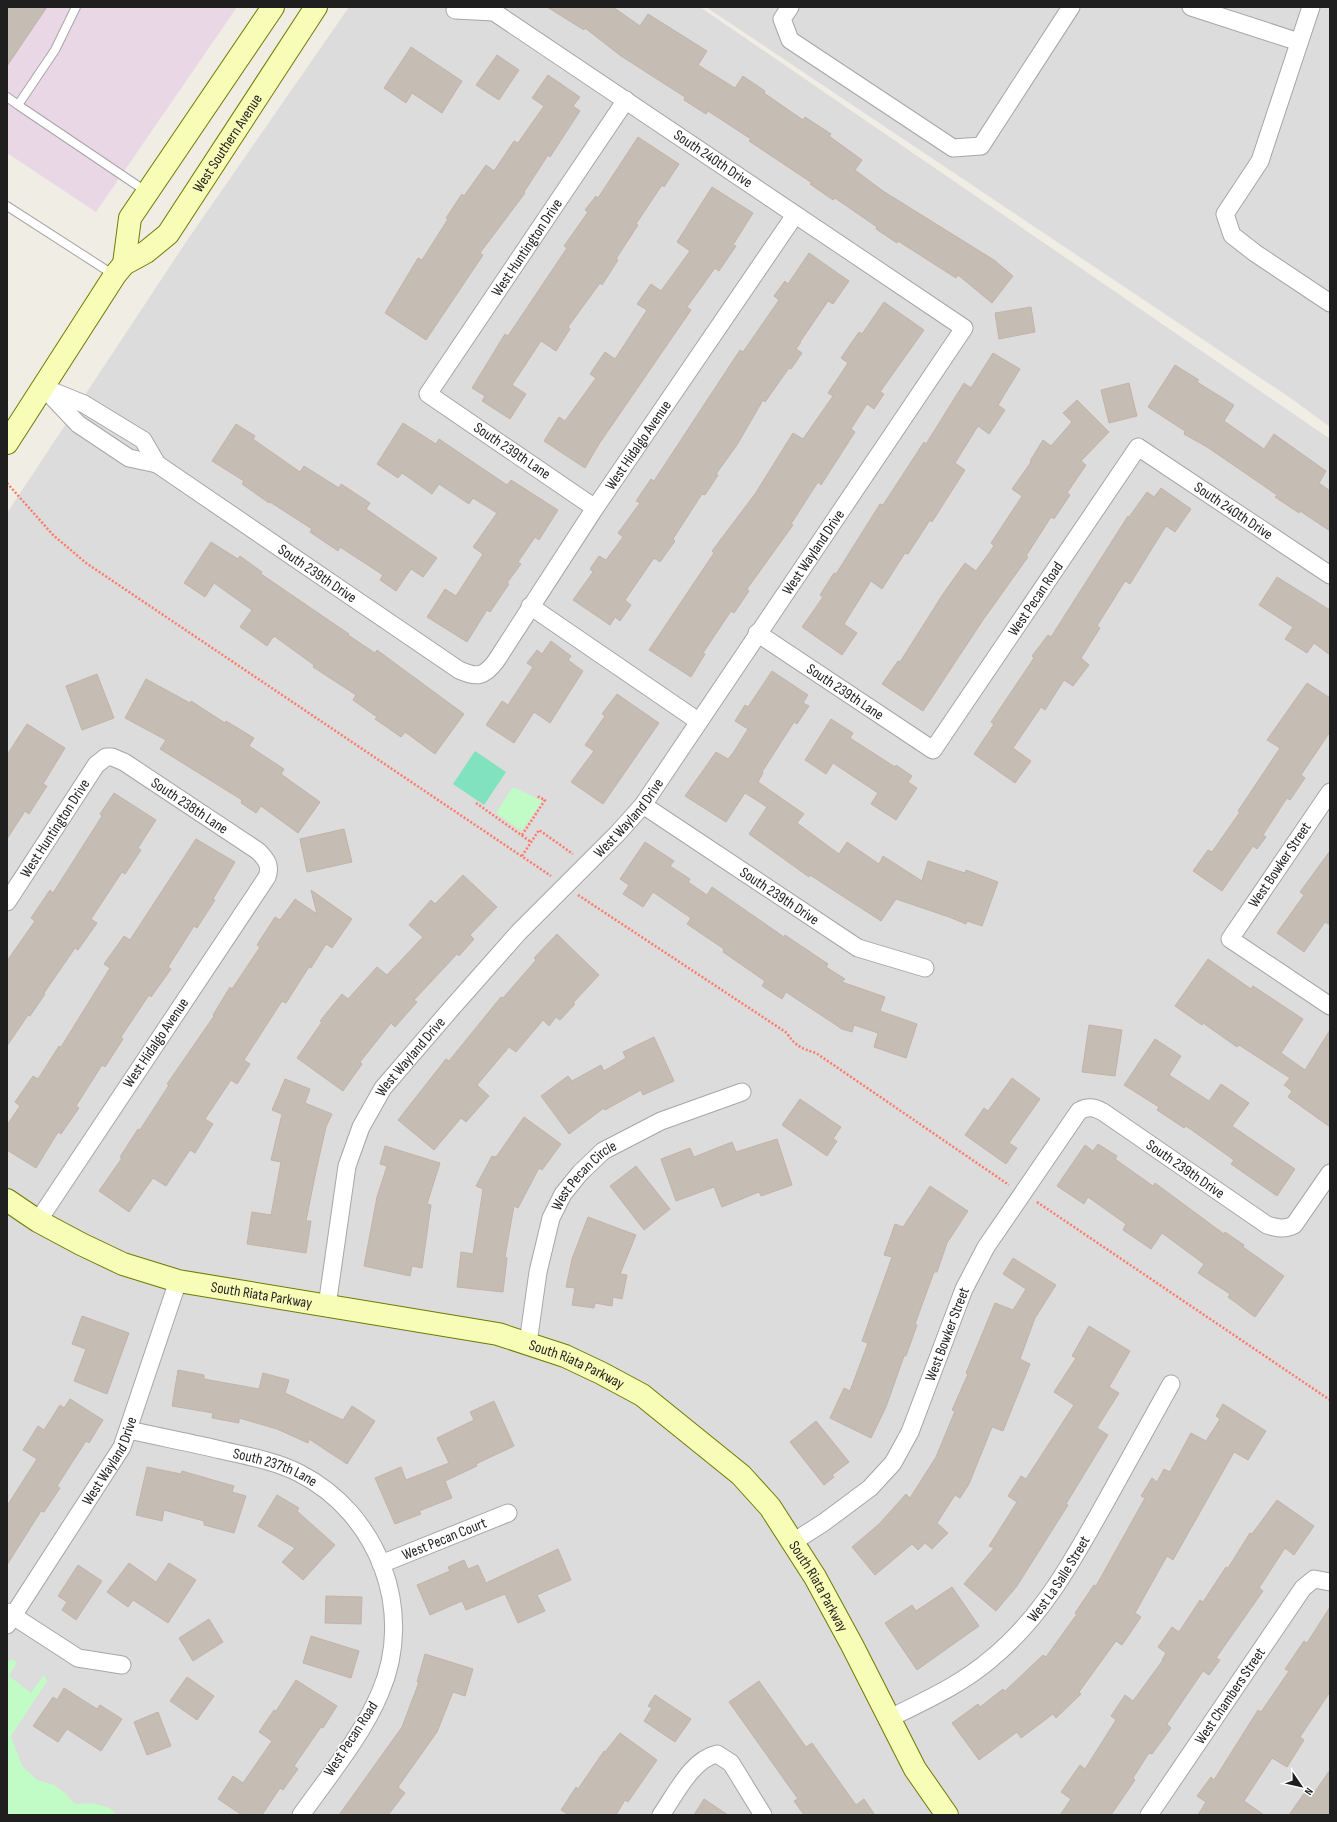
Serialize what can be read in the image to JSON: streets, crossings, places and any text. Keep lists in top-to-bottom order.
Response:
{
  "streets": {
    "street": [
      "West Southern Avenue",
      "South 240th Drive",
      "West Huntington Drive",
      "West Hidalgo Avenue",
      "South 239th Lane",
      "West Wayland Drive",
      "South 239th Drive",
      "West Pecan Road",
      "South 238th Lane",
      "West Bowker Street",
      "West Pecan Circle",
      "South Riata Parkway",
      "South 237th Lane",
      "West Pecan Court",
      "West La Salle Street",
      "West Chambers Street"
    ]
  },
  "crossings": [
    ["West Southern Avenue", "South 239th Drive"],
    ["South 240th Drive", "West Huntington Drive"],
    ["South 240th Drive", "West Hidalgo Avenue"],
    ["South 240th Drive", "West Wayland Drive"],
    ["South 240th Drive", "West Pecan Road"],
    ["West Huntington Drive", "South 239th Lane"],
    ["West Huntington Drive", "South 238th Lane"],
    ["West Hidalgo Avenue", "South 239th Lane"],
    ["West Hidalgo Avenue", "South 239th Drive"],
    ["West Hidalgo Avenue", "South 238th Lane"],
    ["West Hidalgo Avenue", "South Riata Parkway"],
    ["South 239th Lane", "West Wayland Drive"],
    ["South 239th Lane", "West Pecan Road"],
    ["West Wayland Drive", "South 239th Drive"],
    ["West Wayland Drive", "South Riata Parkway"],
    ["West Wayland Drive", "South 237th Lane"],
    ["South 239th Drive", "West Bowker Street"],
    ["West Pecan Road", "South 237th Lane"],
    ["West Pecan Road", "West Pecan Court"],
    ["West Bowker Street", "South Riata Parkway"],
    ["West Pecan Circle", "South Riata Parkway"],
    ["South Riata Parkway", "West La Salle Street"],
    ["South 237th Lane", "West Pecan Court"]
  ],
  "north": "bottom right"
}
